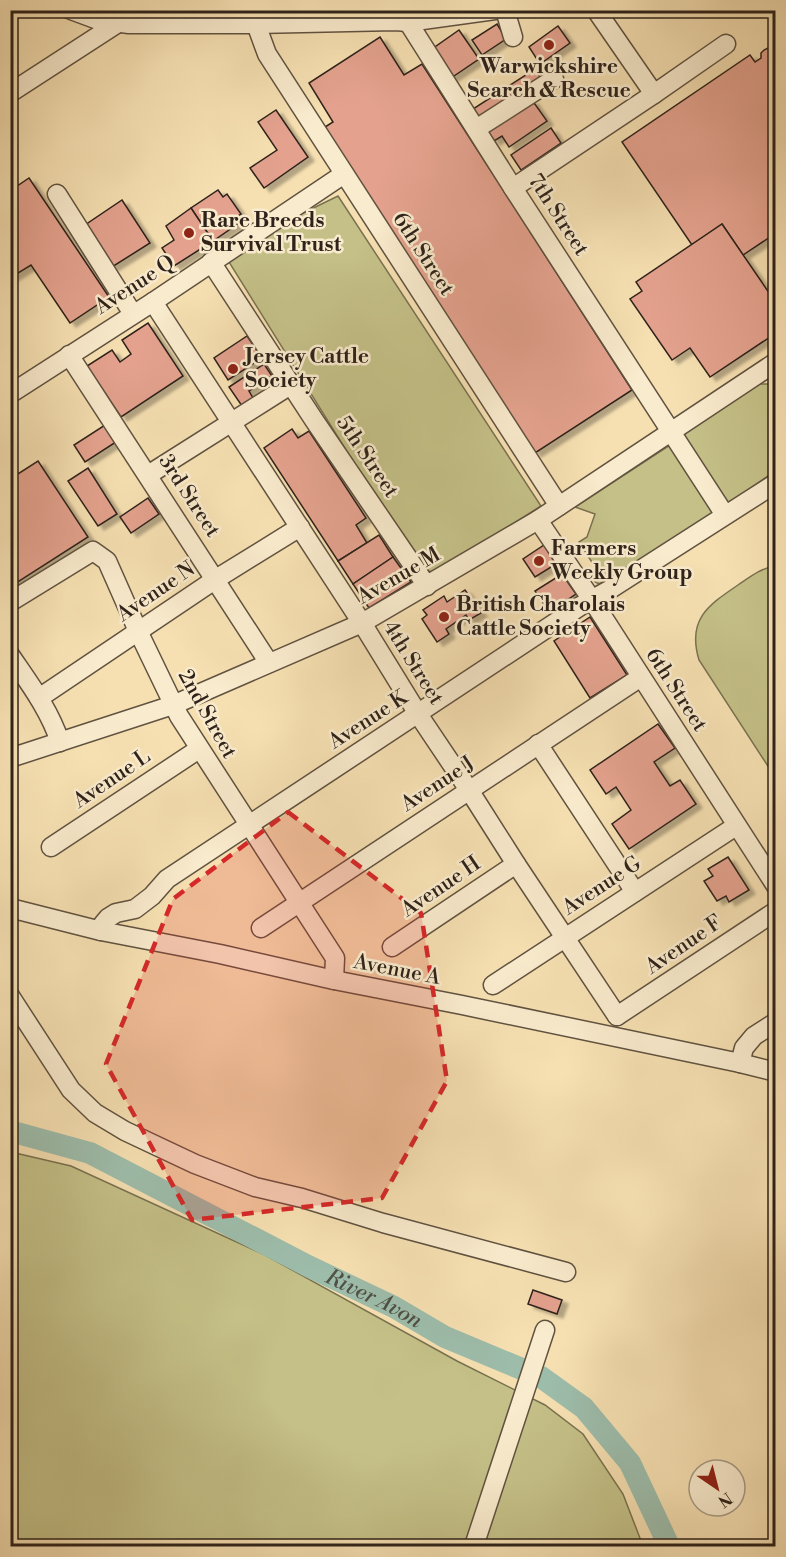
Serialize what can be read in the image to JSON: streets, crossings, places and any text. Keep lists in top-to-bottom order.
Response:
{
  "streets": {
    "lane": [
      "7th Street",
      "6th Street",
      "Avenue Q",
      "5th Street",
      "3rd Street",
      "Avenue M",
      "Avenue N",
      "4th Street",
      "2nd Street",
      "Avenue K",
      "Avenue L",
      "Avenue J",
      "Avenue G",
      "Avenue H",
      "Avenue F",
      "Avenue A"
    ]
  },
  "crossings": [
    ["7th Street", "Avenue M"],
    ["7th Street", "Avenue K"],
    ["6th Street", "Avenue Q"],
    ["6th Street", "Avenue M"],
    ["6th Street", "Avenue K"],
    ["6th Street", "Avenue J"],
    ["6th Street", "Avenue G"],
    ["Avenue Q", "5th Street"],
    ["Avenue Q", "3rd Street"],
    ["Avenue Q", "4th Street"],
    ["5th Street", "Avenue M"],
    ["3rd Street", "Avenue M"],
    ["3rd Street", "Avenue N"],
    ["Avenue M", "4th Street"],
    ["Avenue M", "2nd Street"],
    ["Avenue N", "4th Street"],
    ["Avenue N", "2nd Street"],
    ["4th Street", "Avenue K"],
    ["4th Street", "Avenue J"],
    ["4th Street", "Avenue G"],
    ["4th Street", "Avenue H"],
    ["4th Street", "Avenue F"],
    ["2nd Street", "Avenue K"],
    ["2nd Street", "Avenue L"],
    ["2nd Street", "Avenue J"],
    ["2nd Street", "Avenue A"],
    ["Avenue K", "Avenue A"]
  ],
  "water": ["River Avon"],
  "places": [
    "Warwickshire Search & Rescue",
    "Rare Breeds Survival Trust",
    "Jersey Cattle Society",
    "Farmers Weekly Group",
    "British Charolais Cattle Society"
  ],
  "north": "bottom right"
}
